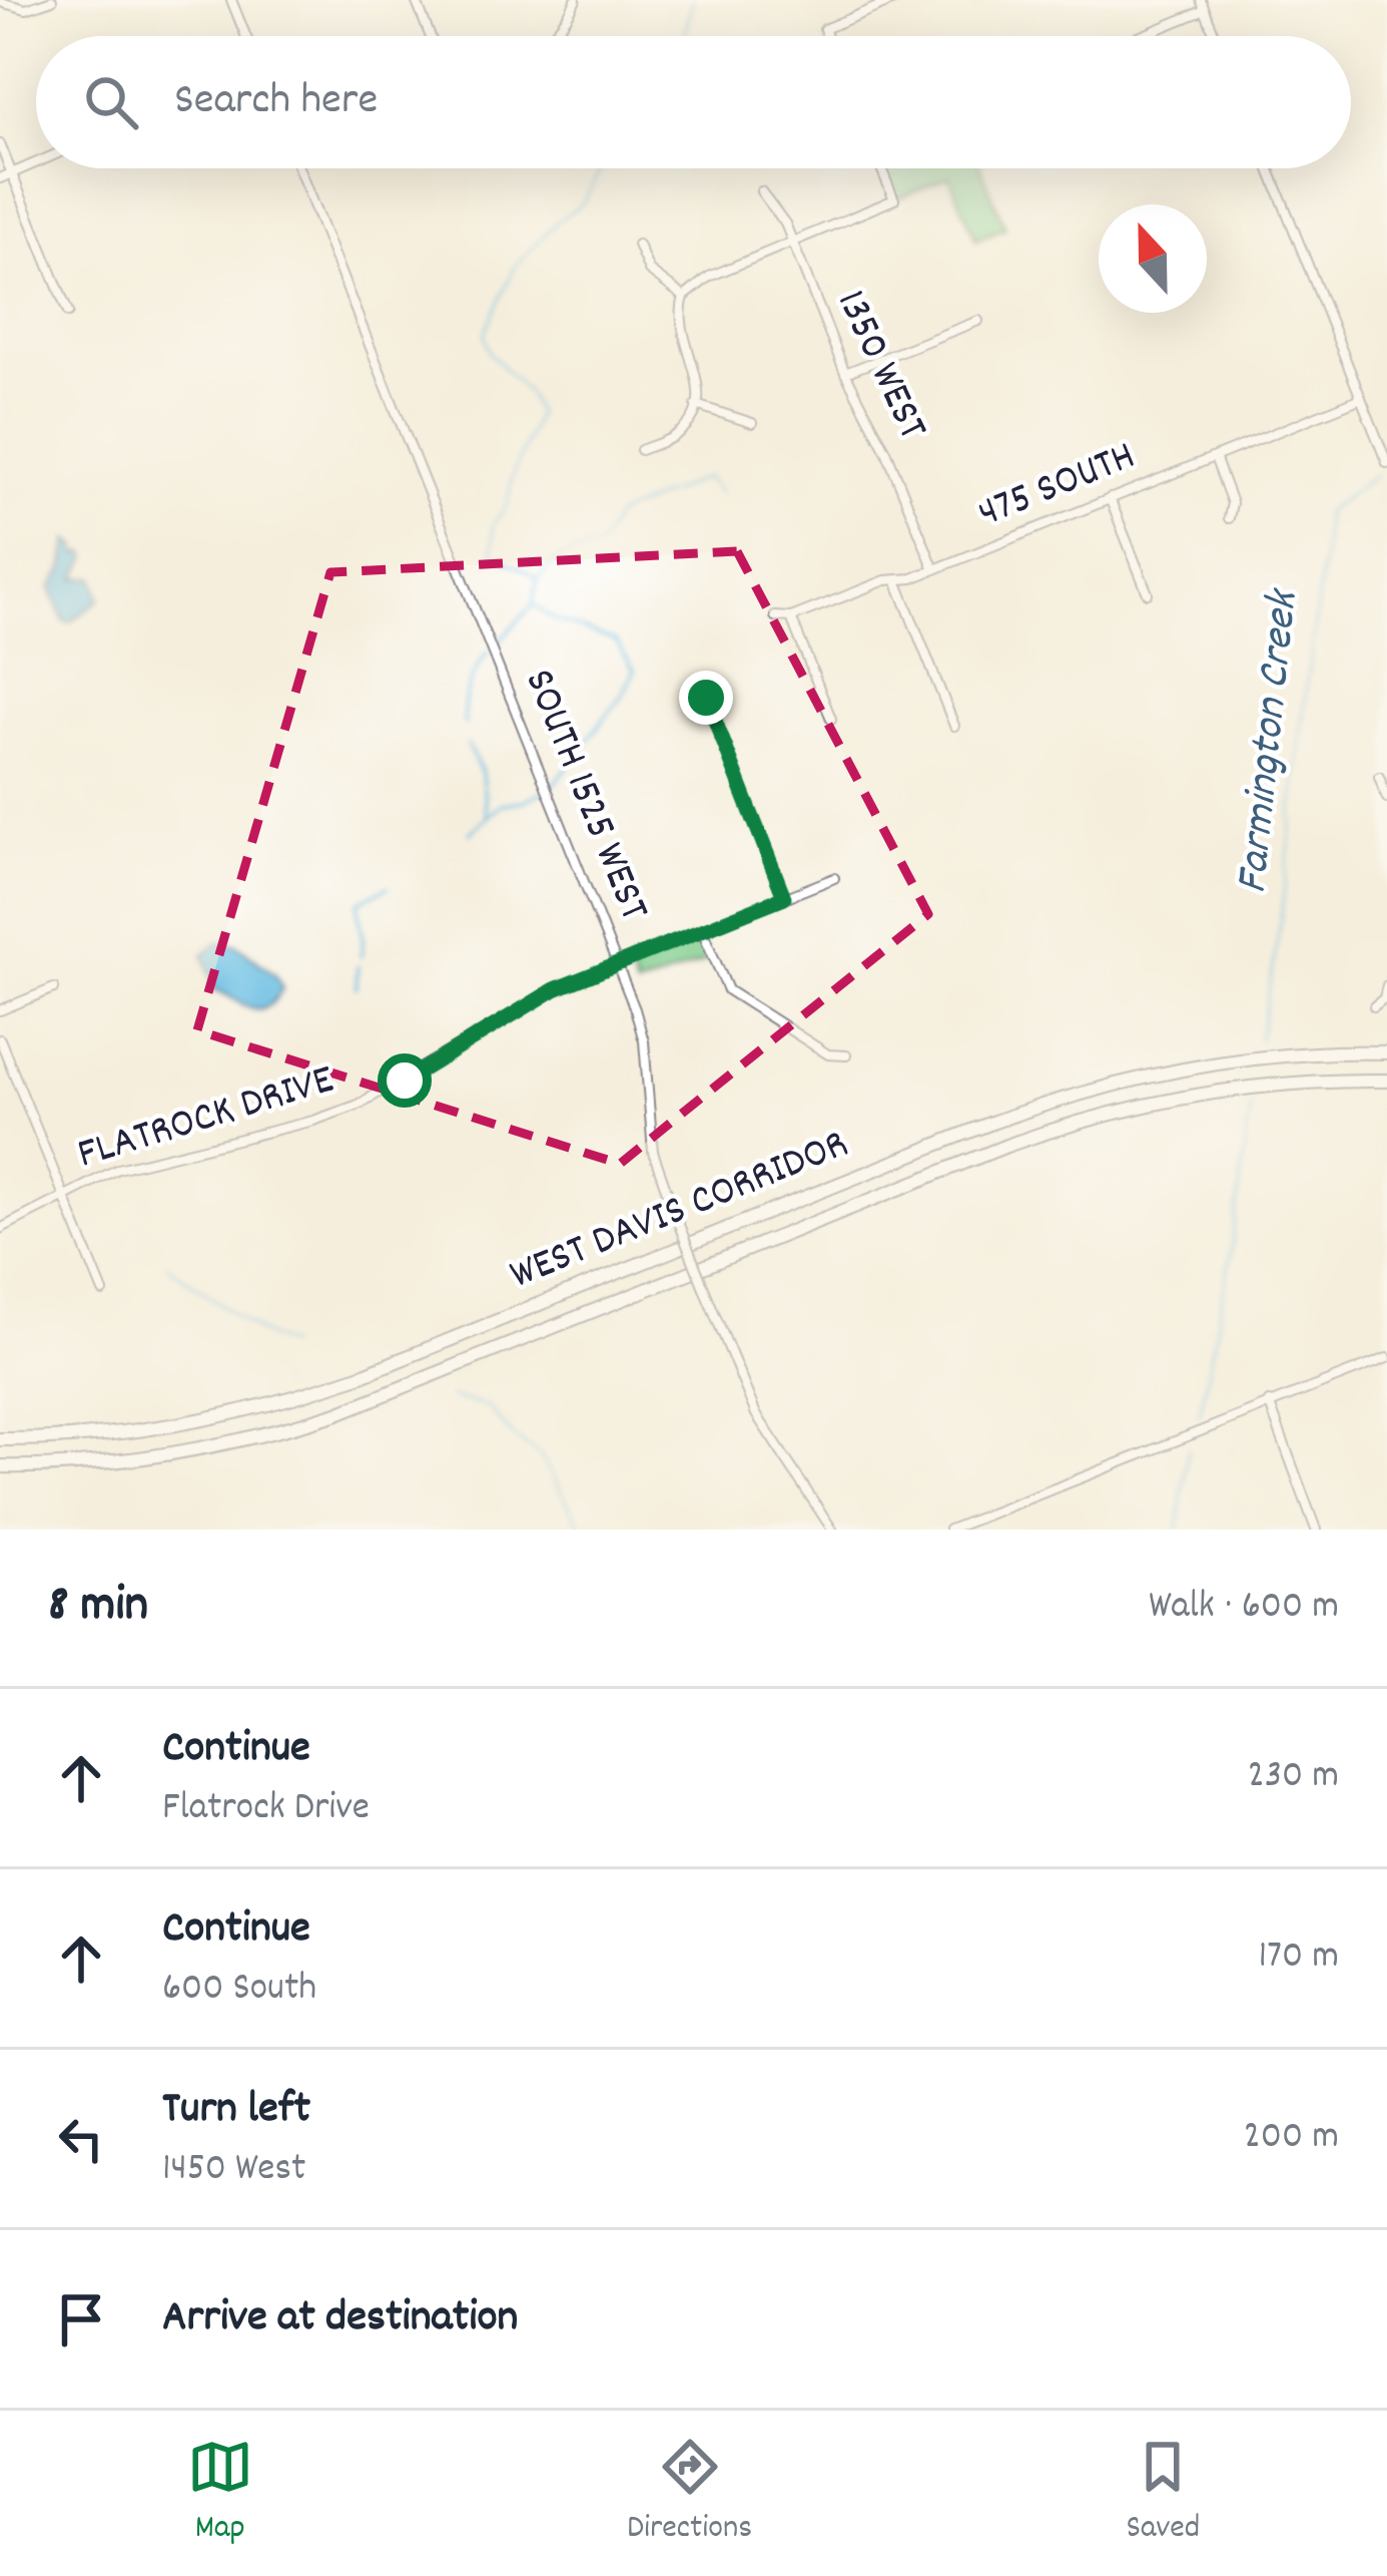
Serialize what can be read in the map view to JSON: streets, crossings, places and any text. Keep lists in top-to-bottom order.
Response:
{
  "streets": {
    "highway": ["WEST DAVIS CORRIDOR"],
    "street": [
      "1350 WEST",
      "475 SOUTH",
      "SOUTH 1525 WEST",
      "FLATROCK DRIVE"
    ]
  },
  "crossings": [
    ["1350 WEST", "475 SOUTH"],
    ["SOUTH 1525 WEST", "FLATROCK DRIVE"]
  ],
  "water": ["Farmington Creek"],
  "north": "top",
  "page": {
    "search": "Search here",
    "heading": ["8 min", "Walk · 600 m"],
    "list": [
      ["Continue", "Flatrock Drive", "230 m"],
      ["Continue", "600 South", "170 m"],
      ["Turn left", "1450 West", "200 m"],
      "Arrive at destination"
    ],
    "nav": ["Map", "Directions", "Saved"]
  }
}
